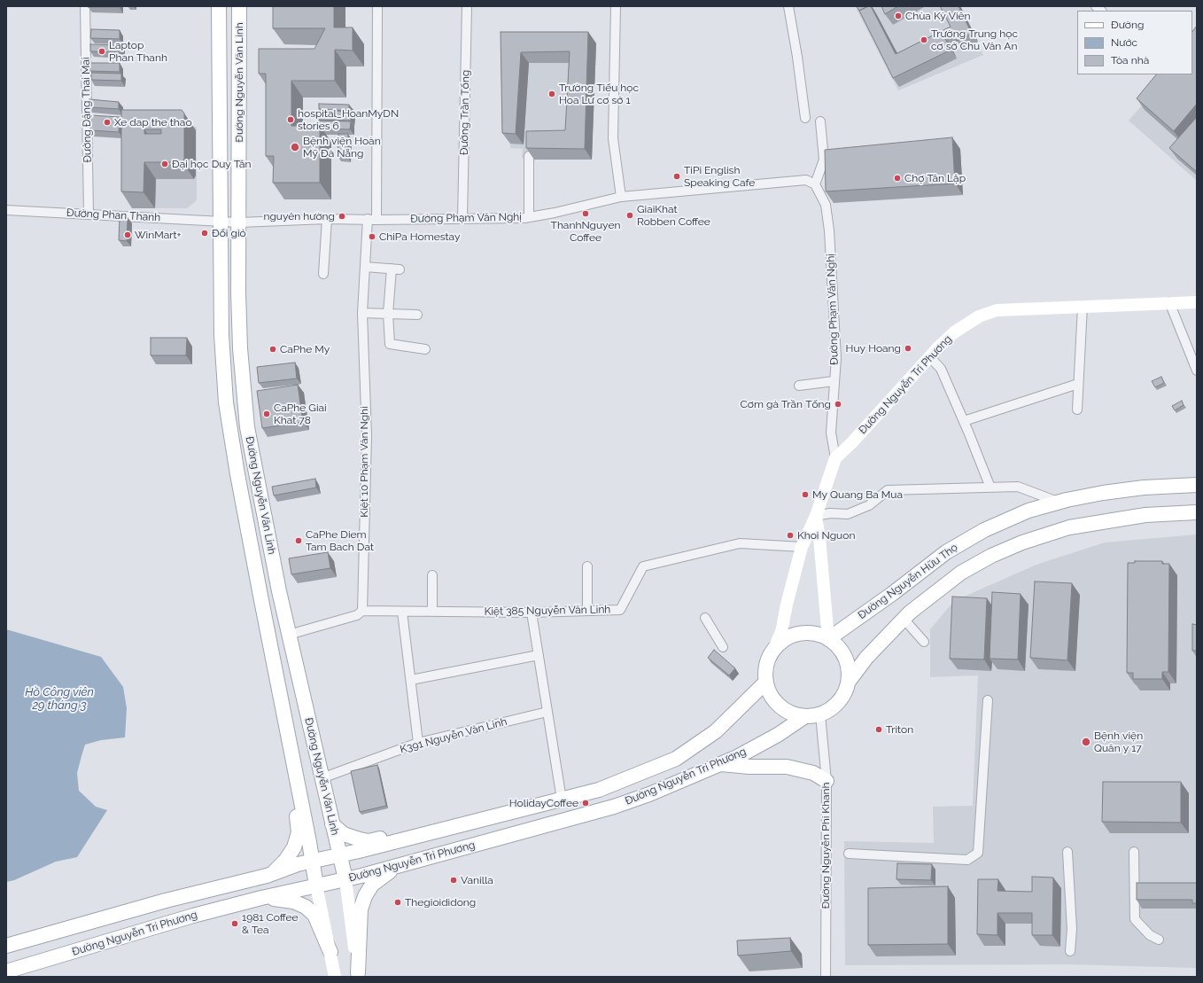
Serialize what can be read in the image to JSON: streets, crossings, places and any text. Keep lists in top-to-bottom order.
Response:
{
  "streets": {
    "main road": ["Đường Nguyễn Văn Linh", "Đường Nguyễn Tri Phương", "Đường Nguyễn Hữu Thọ"],
    "street": [
      "Đường Đặng Thai Mai",
      "Đường Trần Tống",
      "Đường Phan Thanh",
      "Đường Phạm Văn Nghị",
      "Kiệt 10 Phạm Văn Nghi",
      "Kiệt 385 Nguyễn Văn Linh",
      "K391 Nguyễn Văn Linh",
      "Đường Nguyễn Phi Khanh"
    ]
  },
  "crossings": [
    ["Đường Nguyễn Văn Linh", "Đường Phan Thanh"],
    ["Đường Nguyễn Văn Linh", "Đường Phạm Văn Nghị"],
    ["Đường Nguyễn Văn Linh", "Đường Nguyễn Tri Phương"],
    ["Đường Nguyễn Văn Linh", "Kiệt 385 Nguyễn Văn Linh"],
    ["Đường Nguyễn Văn Linh", "K391 Nguyễn Văn Linh"],
    ["Đường Đặng Thai Mai", "Đường Phan Thanh"],
    ["Đường Trần Tống", "Đường Phạm Văn Nghị"],
    ["Đường Phan Thanh", "Đường Phạm Văn Nghị"],
    ["Đường Phạm Văn Nghị", "Đường Nguyễn Tri Phương"],
    ["Đường Phạm Văn Nghị", "Kiệt 10 Phạm Văn Nghi"],
    ["Đường Nguyễn Tri Phương", "Đường Nguyễn Hữu Thọ"],
    ["Đường Nguyễn Tri Phương", "Kiệt 385 Nguyễn Văn Linh"],
    ["Đường Nguyễn Tri Phương", "Đường Nguyễn Phi Khanh"],
    ["Kiệt 10 Phạm Văn Nghi", "Kiệt 385 Nguyễn Văn Linh"],
    ["Đường Nguyễn Hữu Thọ", "Đường Nguyễn Phi Khanh"]
  ],
  "water": ["Hồ Công viên 29 tháng 3"],
  "places": [
    "Chùa Kỳ Viên",
    "Trường Trung học cơ sở Chu Văn An",
    "Laptop Phan Thanh",
    "Trường Tiểu học Hoa Lư cơ sở 1",
    "hospital_HoanMyDN stories 6",
    "Xe dap the thao",
    "Bệnh viện Hoàn Mỹ Đà Nẵng",
    "Đại học Duy Tân",
    "TiPi English Speaking Cafe",
    "Chợ Tân Lập",
    "ThanhNguyen Coffee",
    "GiaiKhat Robben Coffee",
    "nguyên hường",
    "Đổi gió",
    "WinMart+",
    "ChiPa Homestay",
    "Huy Hoang",
    "CaPhe My",
    "Cơm gà Trần Tống",
    "CaPhe Giai Khat 78",
    "My Quang Ba Mua",
    "Khoi Nguon",
    "CaPhe Diem Tam Bach Dat",
    "Triton",
    "Bệnh viện Quân y 17",
    "HolidayCoffee",
    "Vanilla",
    "Thegioididong",
    "1981 Coffee & Tea"
  ],
  "legend": ["Đường", "Nước", "Tòa nhà"]
}
